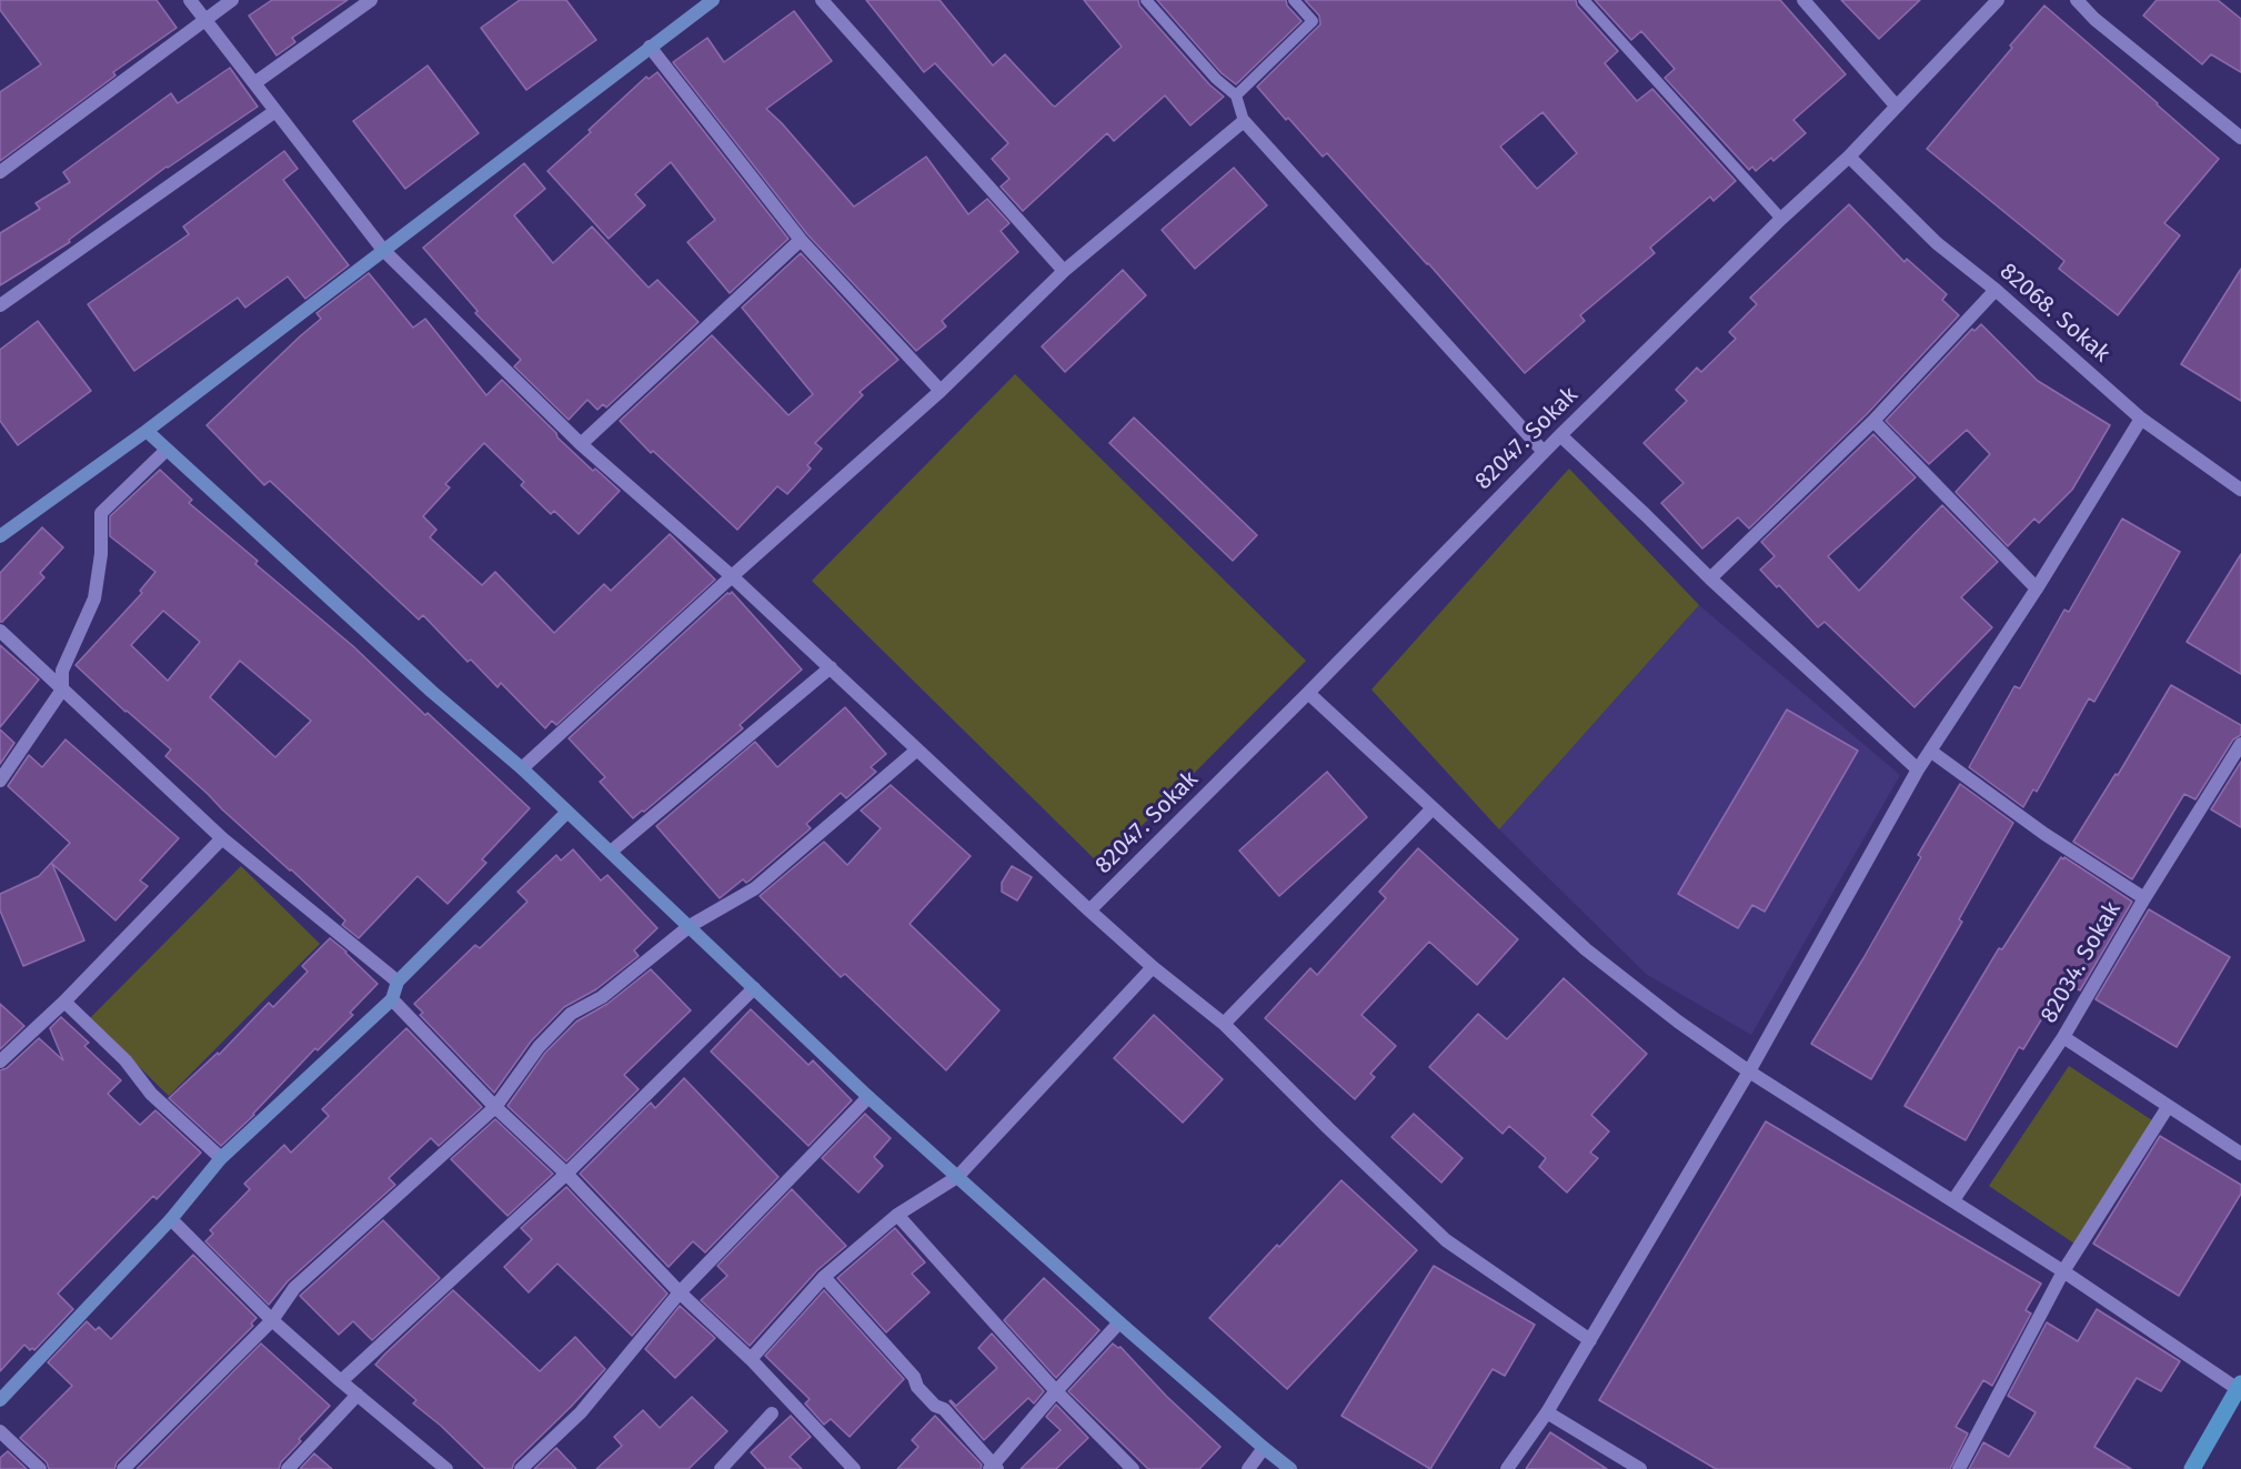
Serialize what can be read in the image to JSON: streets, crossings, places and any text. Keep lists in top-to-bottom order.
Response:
{
  "streets": {
    "street": ["82068. Sokak", "82047. Sokak", "82034. Sokak"]
  },
  "crossings": [
    ["82068. Sokak", "82047. Sokak"]
  ]
}
